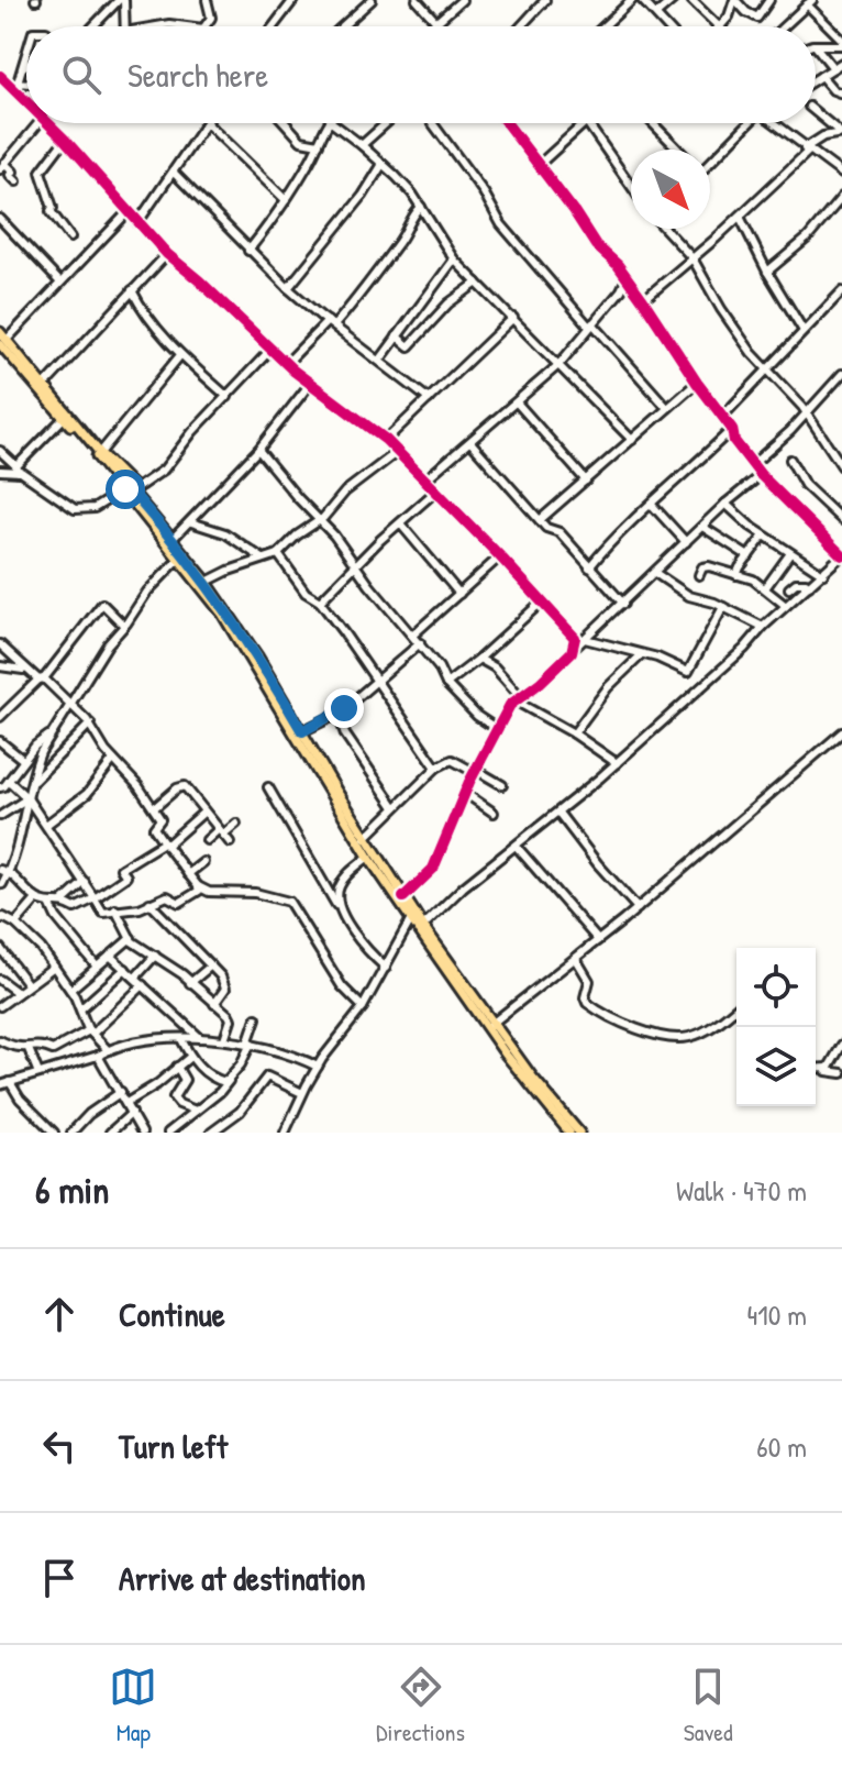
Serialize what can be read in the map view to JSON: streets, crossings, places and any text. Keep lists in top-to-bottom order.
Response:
{
  "north": "bottom right",
  "page": {
    "search": "Search here",
    "heading": ["6 min", "Walk · 470 m"],
    "list": [
      ["Continue", "410 m"],
      ["Turn left", "60 m"],
      "Arrive at destination"
    ],
    "nav": ["Map", "Directions", "Saved"]
  }
}
